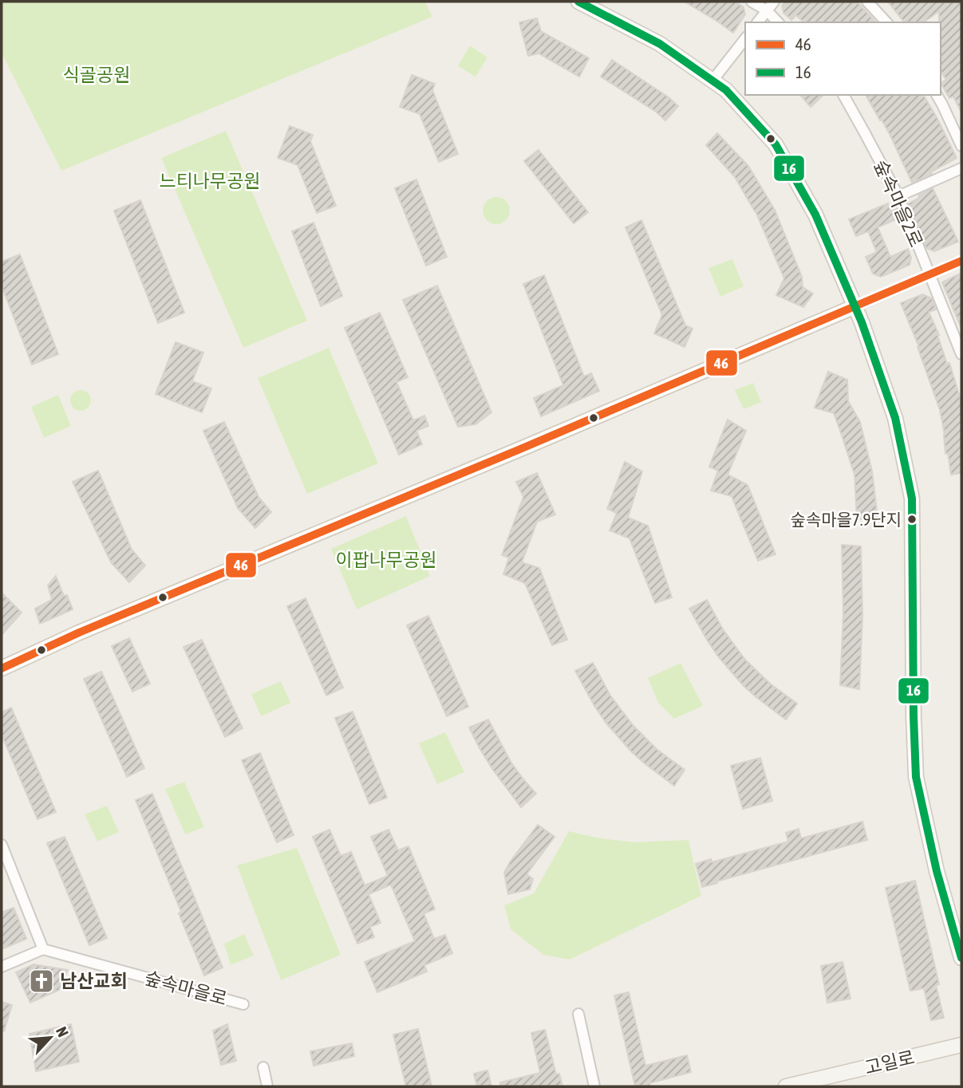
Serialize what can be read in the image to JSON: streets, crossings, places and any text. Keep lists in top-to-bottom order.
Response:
{
  "streets": {
    "main road": ["고일로"],
    "street": ["숲속마을2로", "숲속마을로"]
  },
  "parks": ["식골공원", "느티나무공원", "이팝나무공원"],
  "places": {
    "other": ["숲속마을7.9단지"],
    "church": ["남산교회"]
  },
  "lines": ["transit line 16", "transit line 46"],
  "legend": ["46", "16"],
  "north": "top right"
}
